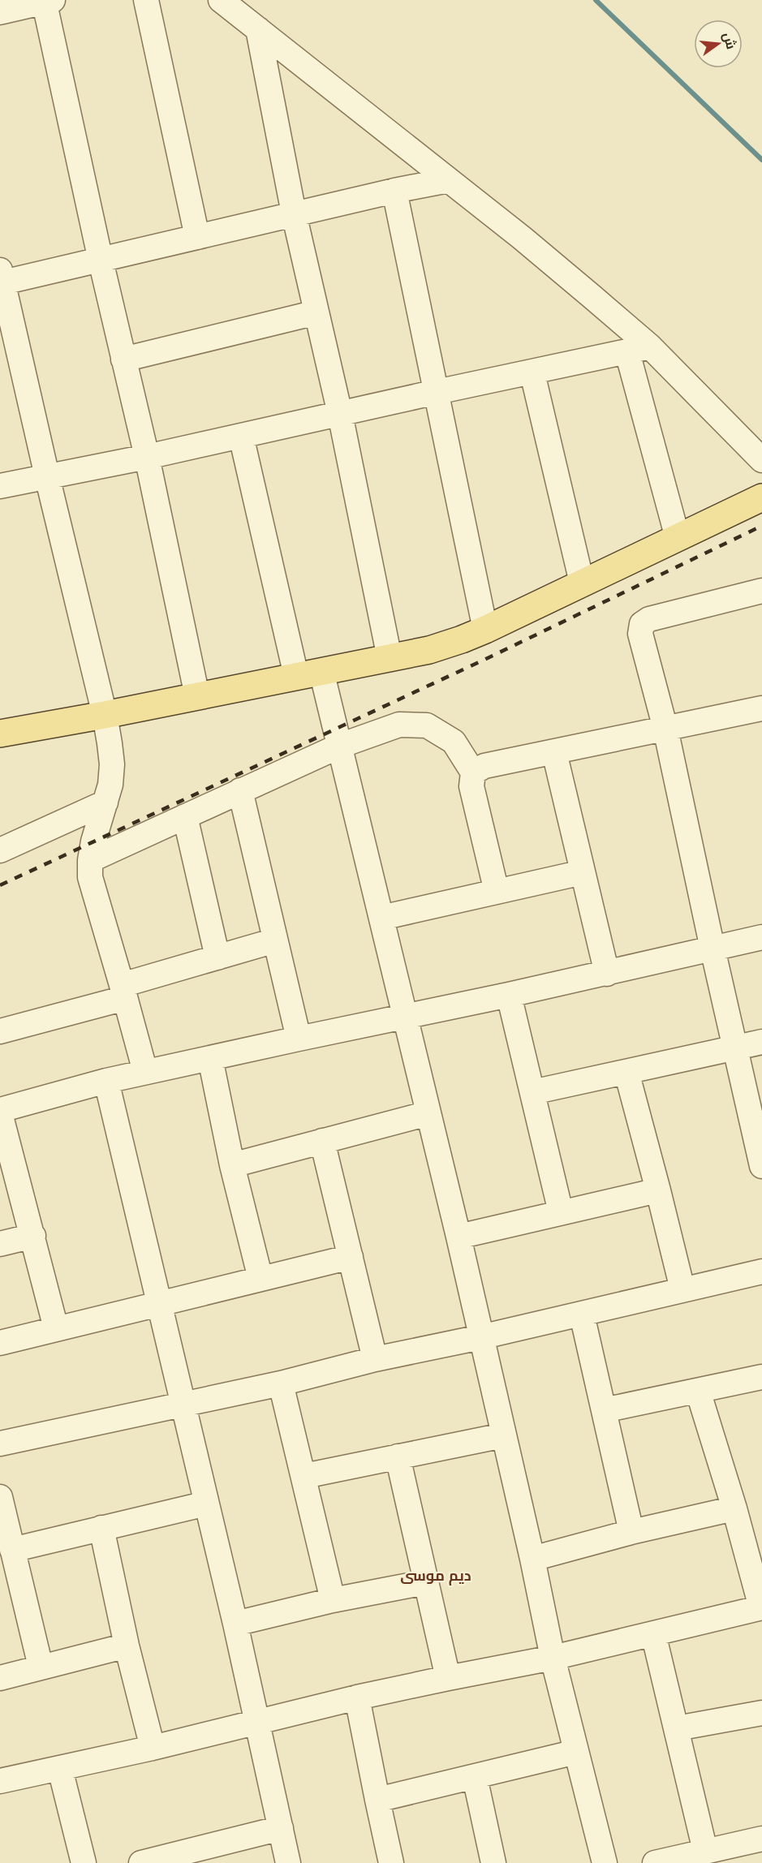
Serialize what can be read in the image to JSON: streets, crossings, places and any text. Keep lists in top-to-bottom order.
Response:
{
  "districts": ["ديم موسى"],
  "north": "right"
}
